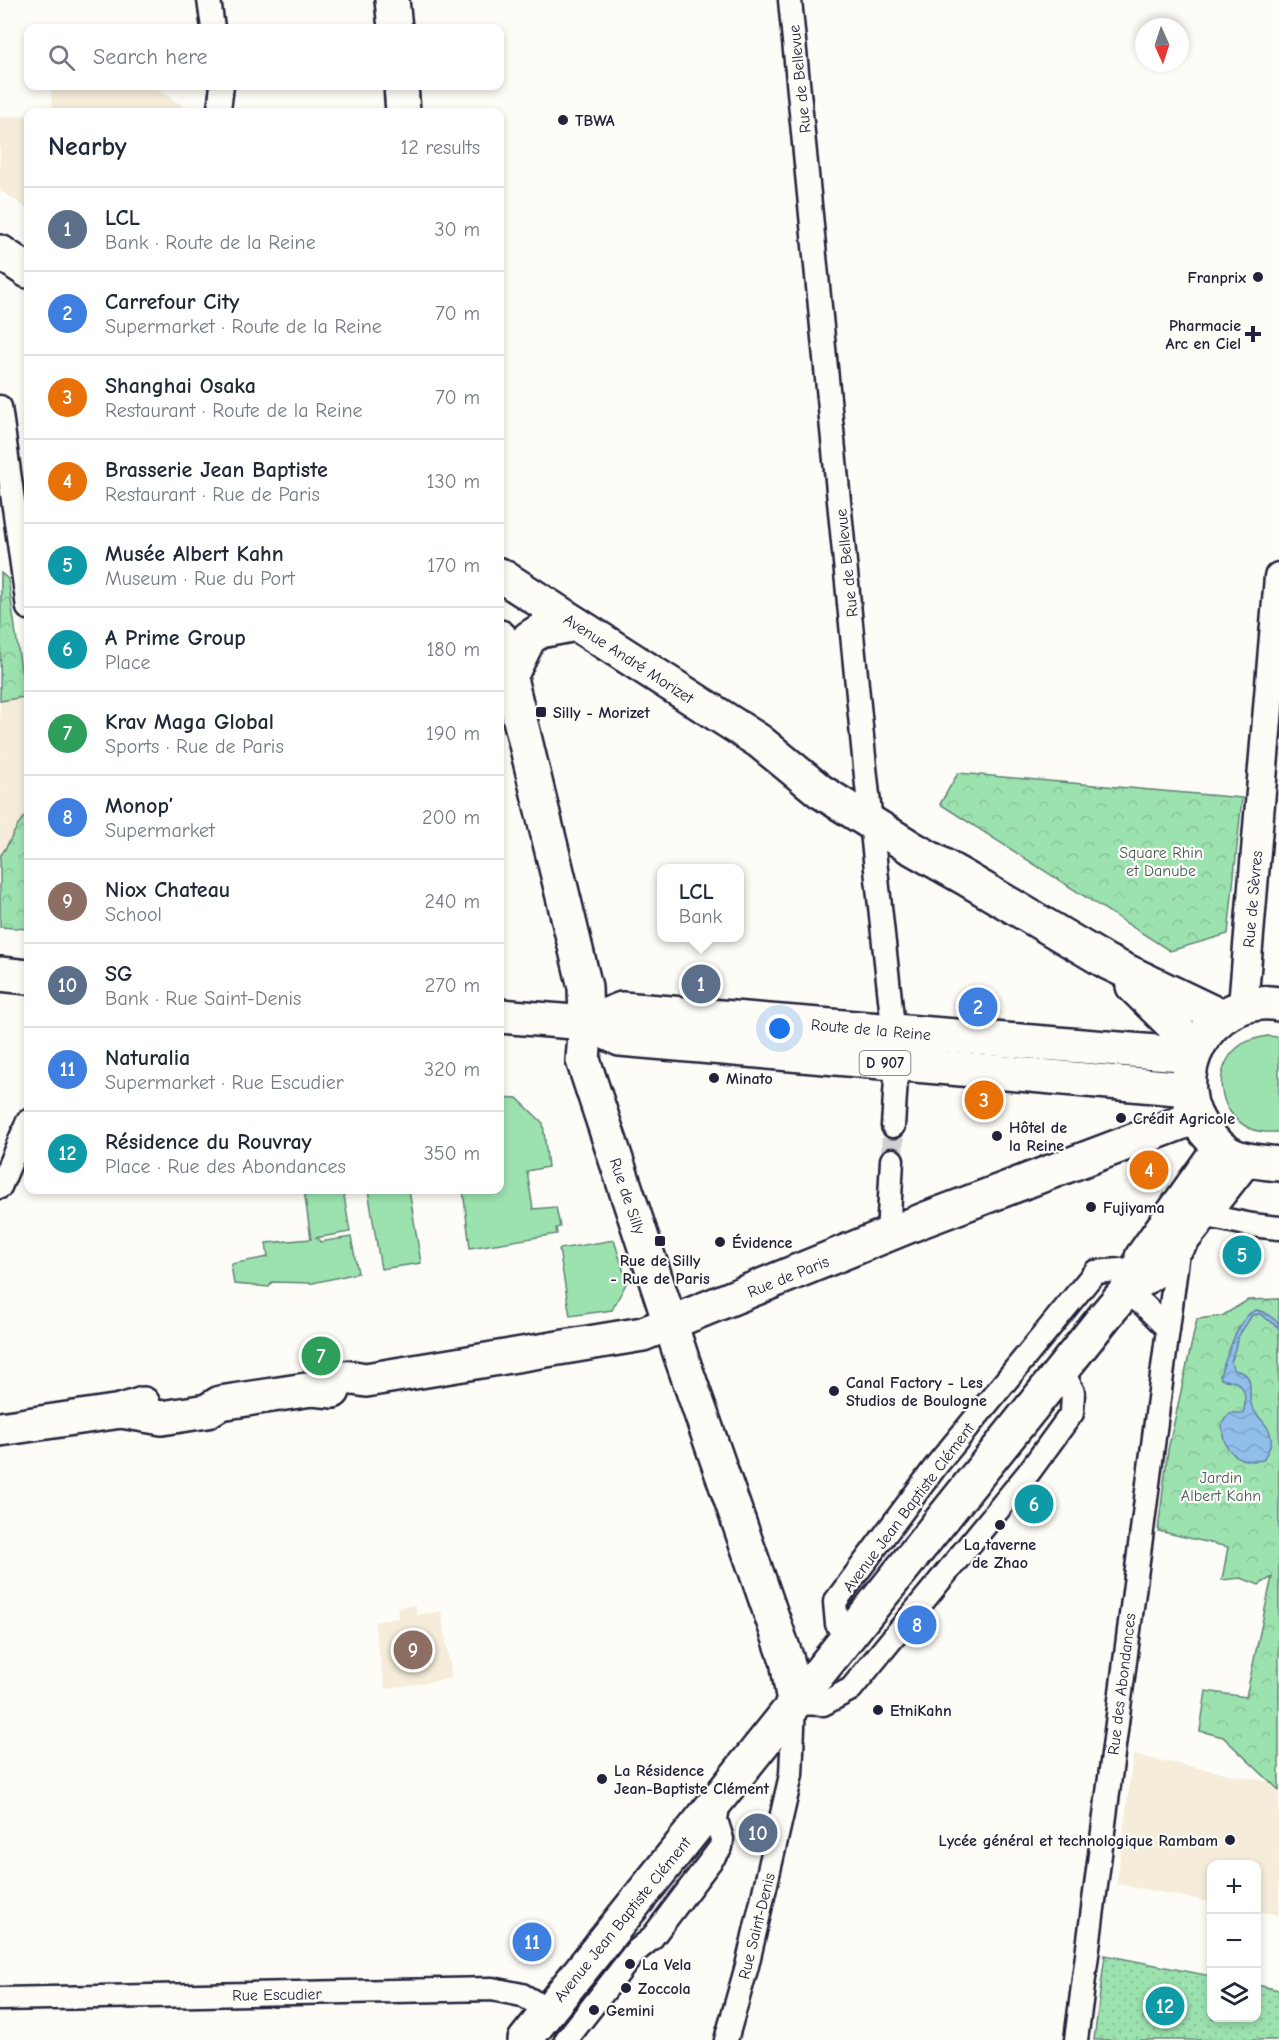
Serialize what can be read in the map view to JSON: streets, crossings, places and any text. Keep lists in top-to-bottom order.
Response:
{
  "streets": {
    "main road": [
      "Avenue André Morizet",
      "Route de la Reine",
      "D 907",
      "Rue de Silly",
      "Rue de Paris",
      "Avenue Jean Baptiste Clément"
    ],
    "street": [
      "Rue de Bellevue",
      "Rue de Sèvres",
      "Rue des Abondances",
      "Rue Saint-Denis",
      "Rue Escudier"
    ]
  },
  "crossings": [
    ["Rue de Bellevue", "Avenue André Morizet"],
    ["Rue de Bellevue", "Route de la Reine"],
    ["Avenue André Morizet", "Rue de Sèvres"],
    ["Avenue André Morizet", "Route de la Reine"],
    ["Route de la Reine", "Rue de Silly"],
    ["Route de la Reine", "Rue de Paris"],
    ["Rue de Silly", "Rue de Paris"],
    ["Rue de Silly", "Avenue Jean Baptiste Clément"],
    ["Rue de Silly", "Rue Saint-Denis"],
    ["Avenue Jean Baptiste Clément", "Rue des Abondances"],
    ["Avenue Jean Baptiste Clément", "Rue Saint-Denis"],
    ["Avenue Jean Baptiste Clément", "Rue Escudier"]
  ],
  "parks": ["Square Rhin et Danube", "Jardin Albert Kahn"],
  "places": {
    "other": [
      "TBWA",
      "Franprix",
      "Minato",
      "Crédit Agricole",
      "Hôtel de la Reine",
      "Fujiyama",
      "Évidence",
      "Canal Factory - Les Studios de Boulogne",
      "La taverne de Zhao",
      "EtniKahn",
      "La Résidence Jean-Baptiste Clément",
      "Lycée général et technologique Rambam",
      "La Vela",
      "Zoccola",
      "Gemini"
    ],
    "health": ["Pharmacie Arc en Ciel"],
    "transit": ["Silly - Morizet", "Rue de Silly - Rue de Paris"]
  },
  "north": "bottom",
  "page": {
    "search": "Search here",
    "heading": ["Nearby", "12 results"],
    "list": [
      {
        "mark": "1",
        "name": "LCL",
        "note": "Bank · Route de la Reine",
        "value": "30 m"
      },
      {
        "mark": "2",
        "name": "Carrefour City",
        "note": "Supermarket · Route de la Reine",
        "value": "70 m"
      },
      {
        "mark": "3",
        "name": "Shanghai Osaka",
        "note": "Restaurant · Route de la Reine",
        "value": "70 m"
      },
      {
        "mark": "4",
        "name": "Brasserie Jean Baptiste",
        "note": "Restaurant · Rue de Paris",
        "value": "130 m"
      },
      {
        "mark": "5",
        "name": "Musée Albert Kahn",
        "note": "Museum · Rue du Port",
        "value": "170 m"
      },
      {
        "mark": "6",
        "name": "A Prime Group",
        "note": "Place",
        "value": "180 m"
      },
      {
        "mark": "7",
        "name": "Krav Maga Global",
        "note": "Sports · Rue de Paris",
        "value": "190 m"
      },
      {
        "mark": "8",
        "name": "Monop’",
        "note": "Supermarket",
        "value": "200 m"
      },
      {
        "mark": "9",
        "name": "Niox Chateau",
        "note": "School",
        "value": "240 m"
      },
      {
        "mark": "10",
        "name": "SG",
        "note": "Bank · Rue Saint-Denis",
        "value": "270 m"
      },
      {
        "mark": "11",
        "name": "Naturalia",
        "note": "Supermarket · Rue Escudier",
        "value": "320 m"
      },
      {
        "mark": "12",
        "name": "Résidence du Rouvray",
        "note": "Place · Rue des Abondances",
        "value": "350 m"
      }
    ],
    "popup": ["LCL", "Bank"],
    "pins": [
      "1",
      "2",
      "3",
      "4",
      "5",
      "7",
      "6",
      "8",
      "9",
      "10",
      "11",
      "12"
    ],
    "map_buttons": ["+", "−"]
  }
}
